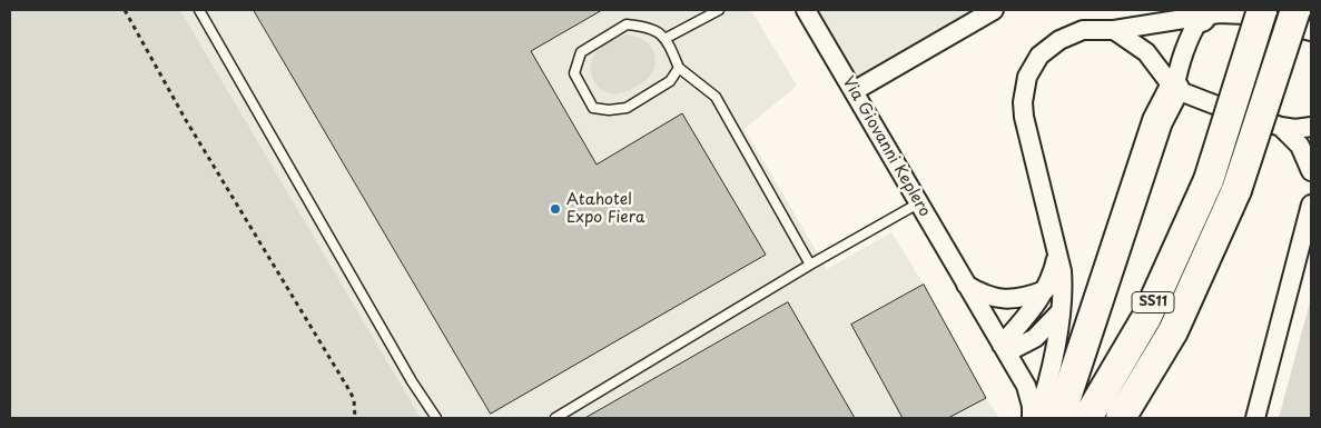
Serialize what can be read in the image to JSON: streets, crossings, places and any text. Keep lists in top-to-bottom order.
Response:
{
  "streets": {
    "highway": ["SS11"],
    "street": ["Via Giovanni Keplero"]
  },
  "places": ["Atahotel Expo Fiera"]
}
